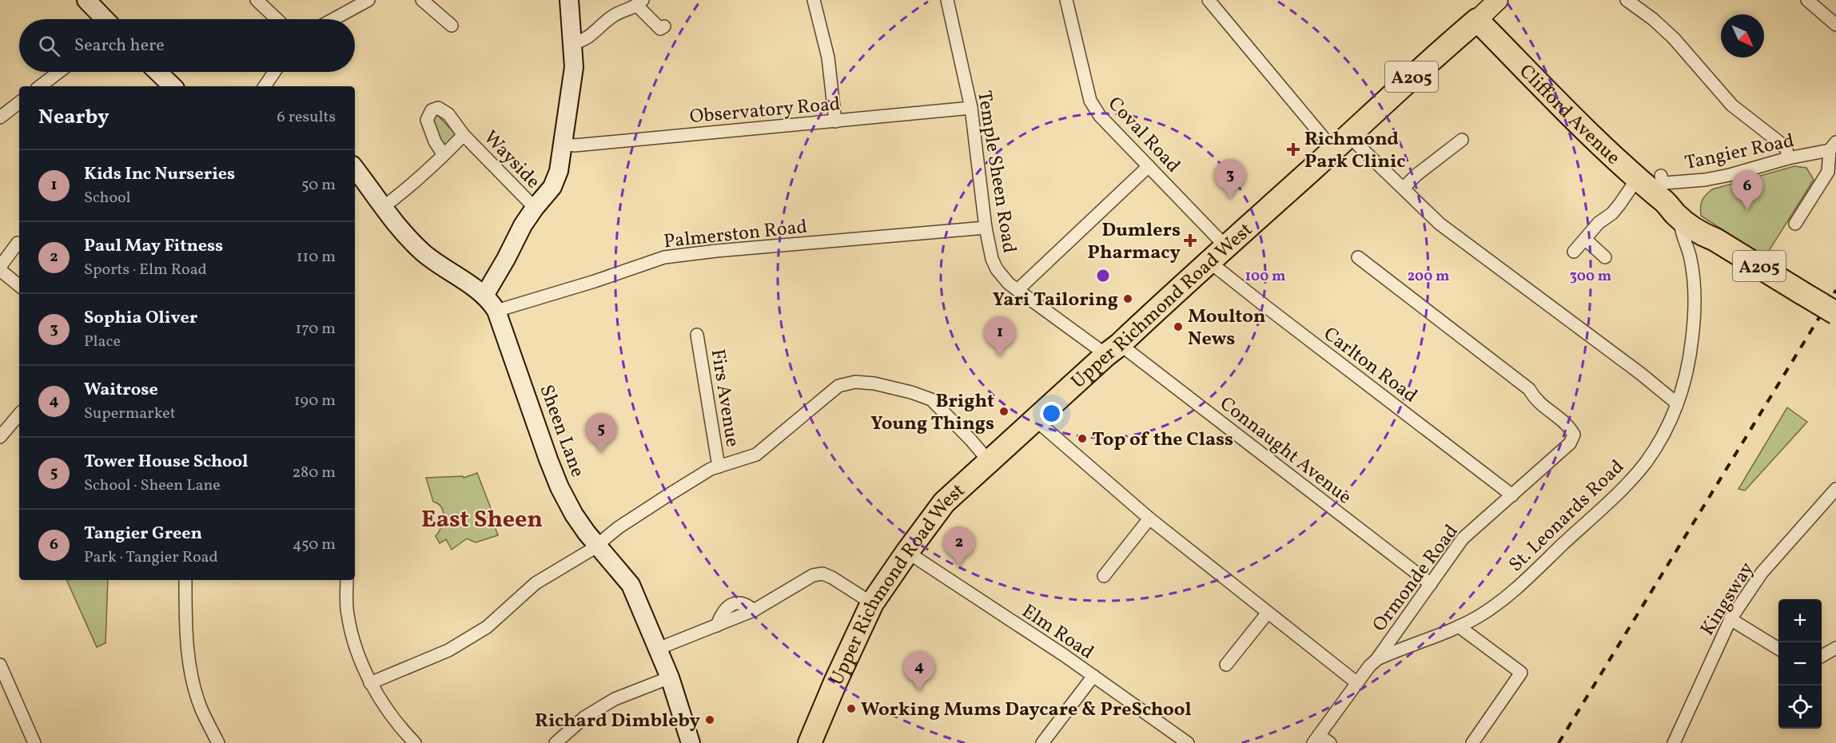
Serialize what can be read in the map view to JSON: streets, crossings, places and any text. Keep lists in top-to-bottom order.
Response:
{
  "streets": {
    "highway": ["A205", "Clifford Avenue", "Upper Richmond Road West"],
    "main road": ["Sheen Lane"],
    "street": [
      "Observatory Road",
      "Coval Road",
      "Tangier Road",
      "Wayside",
      "Temple Sheen Road",
      "Palmerston Road",
      "Carlton Road",
      "Firs Avenue",
      "Connaught Avenue",
      "St. Leonards Road",
      "Ormonde Road",
      "Kingsway",
      "Elm Road"
    ]
  },
  "crossings": [
    ["Observatory Road", "Temple Sheen Road"],
    ["Clifford Avenue", "Upper Richmond Road West"],
    ["Clifford Avenue", "St. Leonards Road"],
    ["Coval Road", "Upper Richmond Road West"],
    ["Coval Road", "Carlton Road"],
    ["Wayside", "Sheen Lane"],
    ["Temple Sheen Road", "Palmerston Road"],
    ["Temple Sheen Road", "Upper Richmond Road West"],
    ["Temple Sheen Road", "Connaught Avenue"],
    ["Palmerston Road", "Sheen Lane"],
    ["Upper Richmond Road West", "Carlton Road"],
    ["Upper Richmond Road West", "Connaught Avenue"],
    ["Upper Richmond Road West", "Elm Road"],
    ["Carlton Road", "Ormonde Road"],
    ["Connaught Avenue", "Ormonde Road"],
    ["St. Leonards Road", "Ormonde Road"]
  ],
  "districts": ["East Sheen"],
  "places": {
    "health": ["Richmond Park Clinic", "Dumlers Pharmacy"],
    "other": [
      "Yari Tailoring",
      "Moulton News",
      "Bright Young Things",
      "Top of the Class",
      "Working Mums Daycare & PreSchool",
      "Richard Dimbleby"
    ]
  },
  "north": "bottom right",
  "page": {
    "search": "Search here",
    "heading": ["Nearby", "6 results"],
    "list": [
      {
        "mark": "1",
        "name": "Kids Inc Nurseries",
        "note": "School",
        "value": "50 m"
      },
      {
        "mark": "2",
        "name": "Paul May Fitness",
        "note": "Sports · Elm Road",
        "value": "110 m"
      },
      {
        "mark": "3",
        "name": "Sophia Oliver",
        "note": "Place",
        "value": "170 m"
      },
      {
        "mark": "4",
        "name": "Waitrose",
        "note": "Supermarket",
        "value": "190 m"
      },
      {
        "mark": "5",
        "name": "Tower House School",
        "note": "School · Sheen Lane",
        "value": "280 m"
      },
      {
        "mark": "6",
        "name": "Tangier Green",
        "note": "Park · Tangier Road",
        "value": "450 m"
      }
    ],
    "pins": [
      "3",
      "6",
      "1",
      "5",
      "2",
      "4"
    ],
    "map_buttons": ["+", "−"]
  },
  "rings": ["100 m", "200 m", "300 m"]
}
